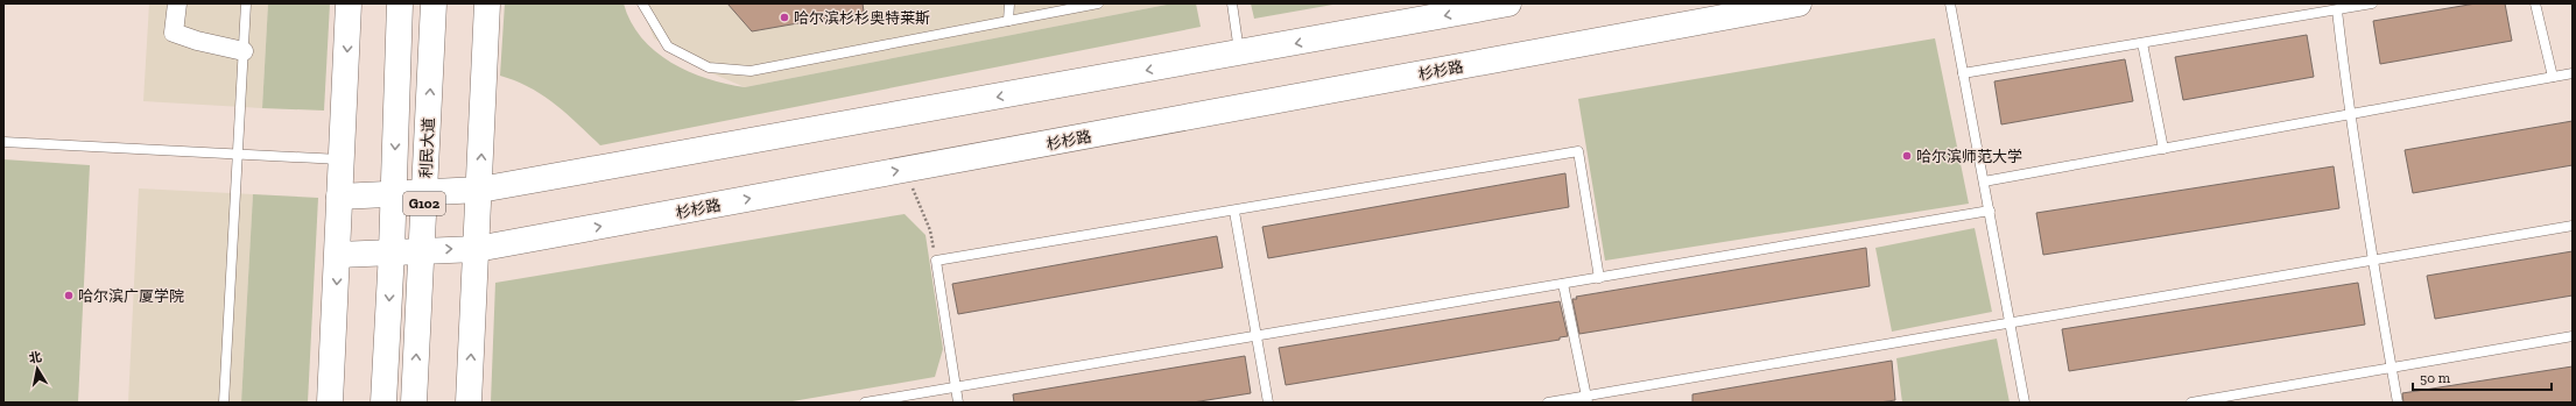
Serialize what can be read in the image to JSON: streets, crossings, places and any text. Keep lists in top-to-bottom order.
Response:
{
  "streets": {
    "main road": ["杉杉路", "利民大道", "G102"]
  },
  "crossings": [
    ["杉杉路", "利民大道"]
  ],
  "places": ["哈尔滨杉杉奥特莱斯", "哈尔滨师范大学", "哈尔滨广厦学院"],
  "scale_bar": "50 m",
  "north": "top"
}
